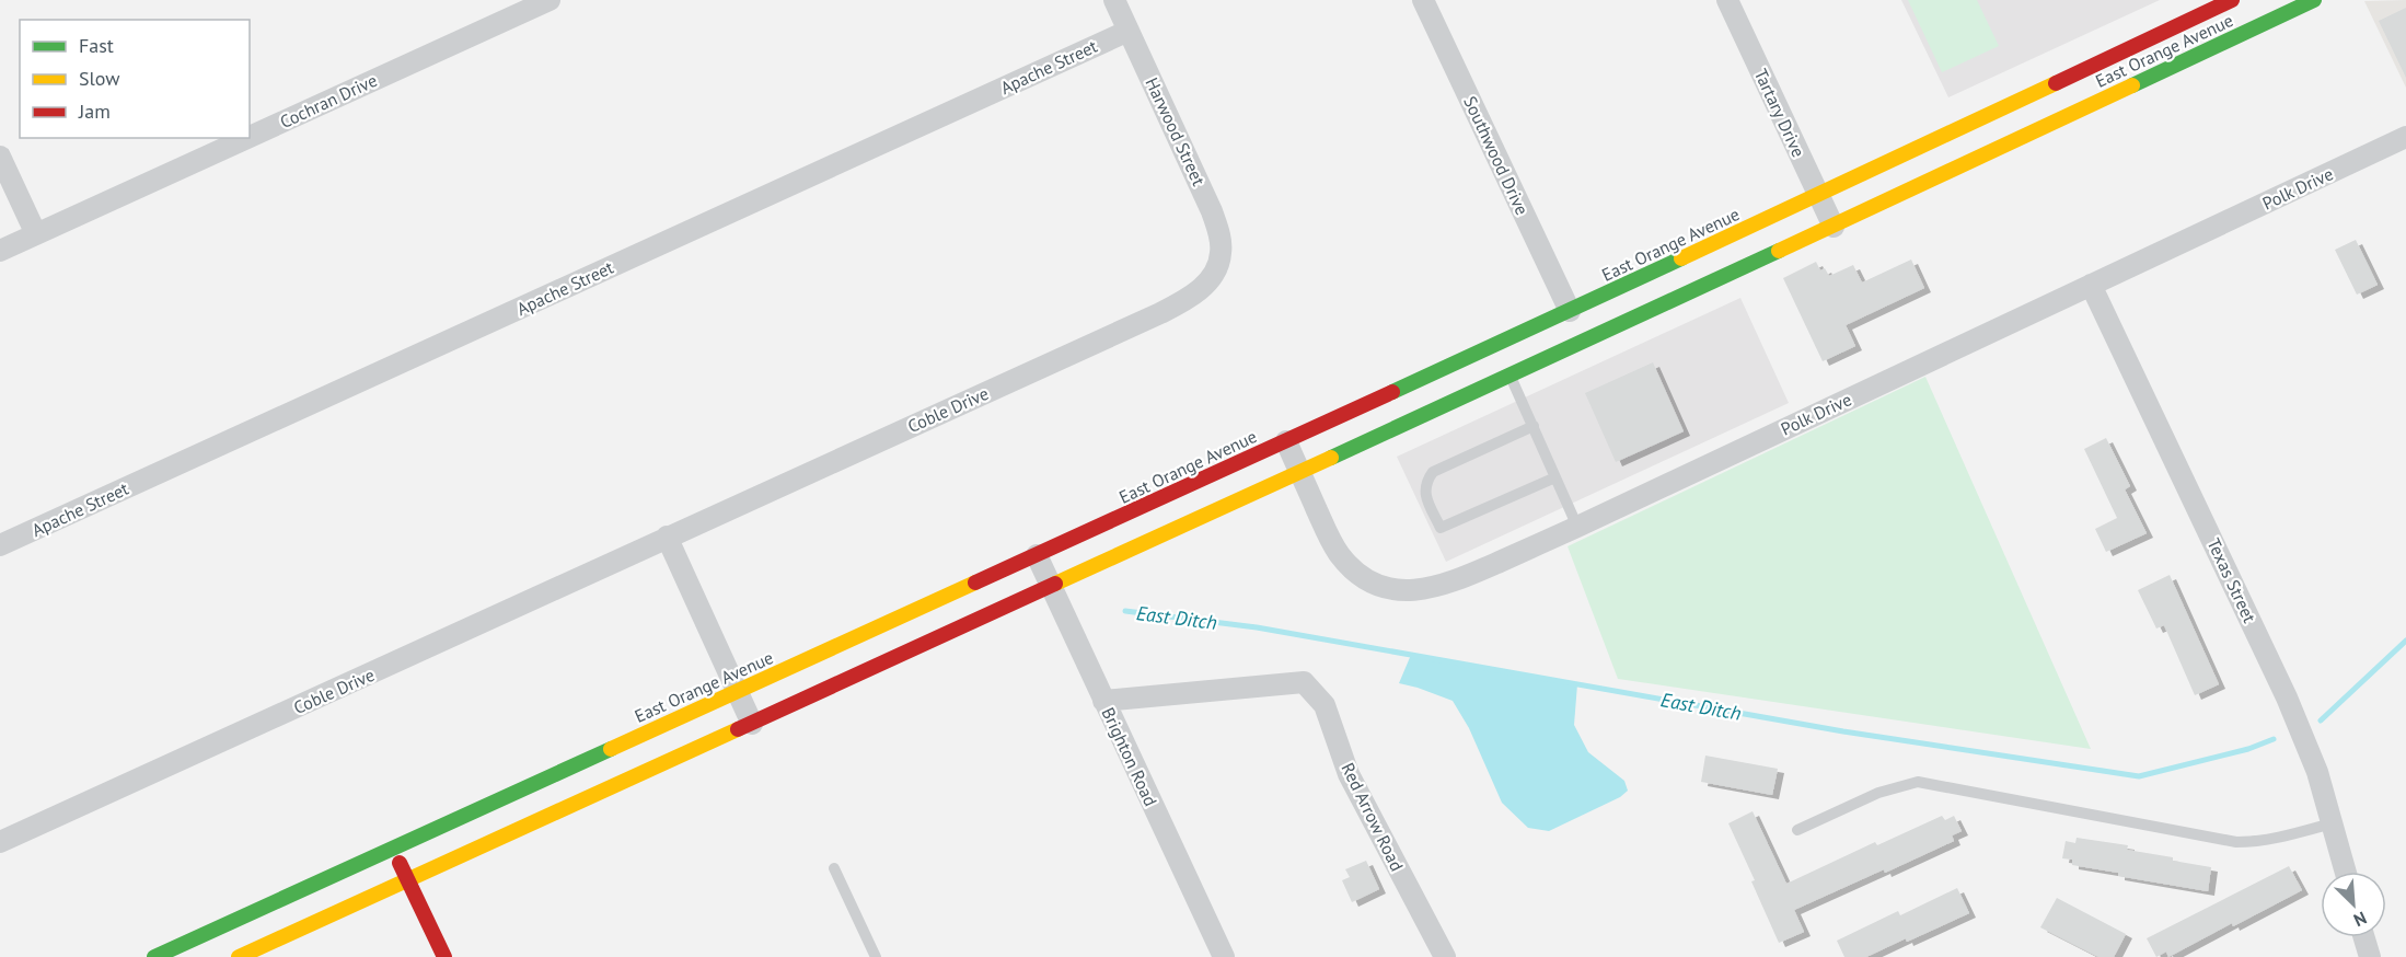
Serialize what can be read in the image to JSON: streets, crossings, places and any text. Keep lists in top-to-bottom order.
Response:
{
  "streets": {
    "street": [
      "East Orange Avenue",
      "Apache Street",
      "Cochran Drive",
      "Tartary Drive",
      "Harwood Street",
      "Southwood Drive",
      "Polk Drive",
      "Coble Drive",
      "Texas Street",
      "Brighton Road",
      "Red Arrow Road"
    ]
  },
  "crossings": [
    ["East Orange Avenue", "Tartary Drive"],
    ["East Orange Avenue", "Southwood Drive"],
    ["East Orange Avenue", "Polk Drive"],
    ["East Orange Avenue", "Brighton Road"],
    ["Apache Street", "Harwood Street"],
    ["Harwood Street", "Coble Drive"],
    ["Polk Drive", "Texas Street"],
    ["Brighton Road", "Red Arrow Road"]
  ],
  "water": ["East Ditch"],
  "legend": ["Fast", "Slow", "Jam"],
  "north": "bottom right"
}
